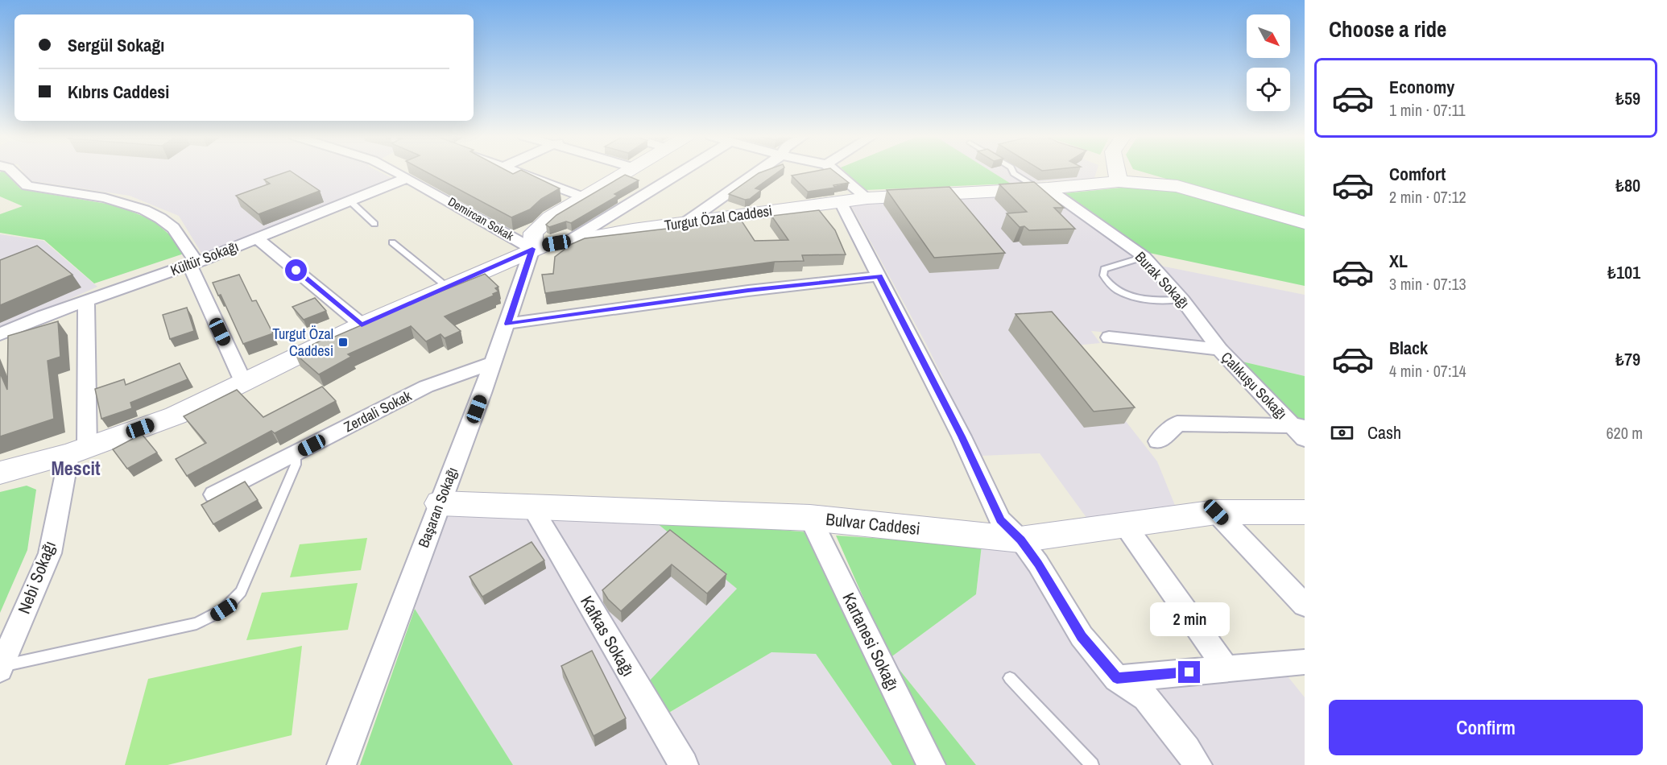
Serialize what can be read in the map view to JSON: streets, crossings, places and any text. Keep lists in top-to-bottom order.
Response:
{
  "streets": {
    "street": [
      "Turgut Özal Caddesi",
      "Demircan Sokak",
      "Kültür Sokağı",
      "Burak Sokağı",
      "Çalıkuşu Sokağı",
      "Zerdali Sokak",
      "Başaran Sokağı",
      "Bulvar Caddesi",
      "Nebi Sokağı",
      "Kafkas Sokağı",
      "Kartanesi Sokağı"
    ]
  },
  "crossings": [
    ["Turgut Özal Caddesi", "Demircan Sokak"],
    ["Turgut Özal Caddesi", "Burak Sokağı"],
    ["Turgut Özal Caddesi", "Başaran Sokağı"],
    ["Turgut Özal Caddesi", "Nebi Sokağı"],
    ["Demircan Sokak", "Kültür Sokağı"],
    ["Demircan Sokak", "Başaran Sokağı"],
    ["Kültür Sokağı", "Nebi Sokağı"],
    ["Burak Sokağı", "Çalıkuşu Sokağı"],
    ["Zerdali Sokak", "Başaran Sokağı"],
    ["Başaran Sokağı", "Bulvar Caddesi"],
    ["Bulvar Caddesi", "Kafkas Sokağı"],
    ["Bulvar Caddesi", "Kartanesi Sokağı"]
  ],
  "districts": ["Mescit"],
  "places": {
    "transit": ["Turgut Özal Caddesi"]
  },
  "north": "bottom right",
  "page": {
    "heading": "Choose a ride",
    "banner": ["Sergül Sokağı", "Kıbrıs Caddesi"],
    "list": [
      {
        "name": "Economy",
        "note": "1 min · 07:11",
        "value": "₺59"
      },
      {
        "name": "Comfort",
        "note": "2 min · 07:12",
        "value": "₺80"
      },
      {
        "name": "XL",
        "note": "3 min · 07:13",
        "value": "₺101"
      },
      {
        "name": "Black",
        "note": "4 min · 07:14",
        "value": "₺79"
      }
    ],
    "pay": ["Cash", "620 m"],
    "bubble": "2 min",
    "buttons": "Confirm"
  }
}
